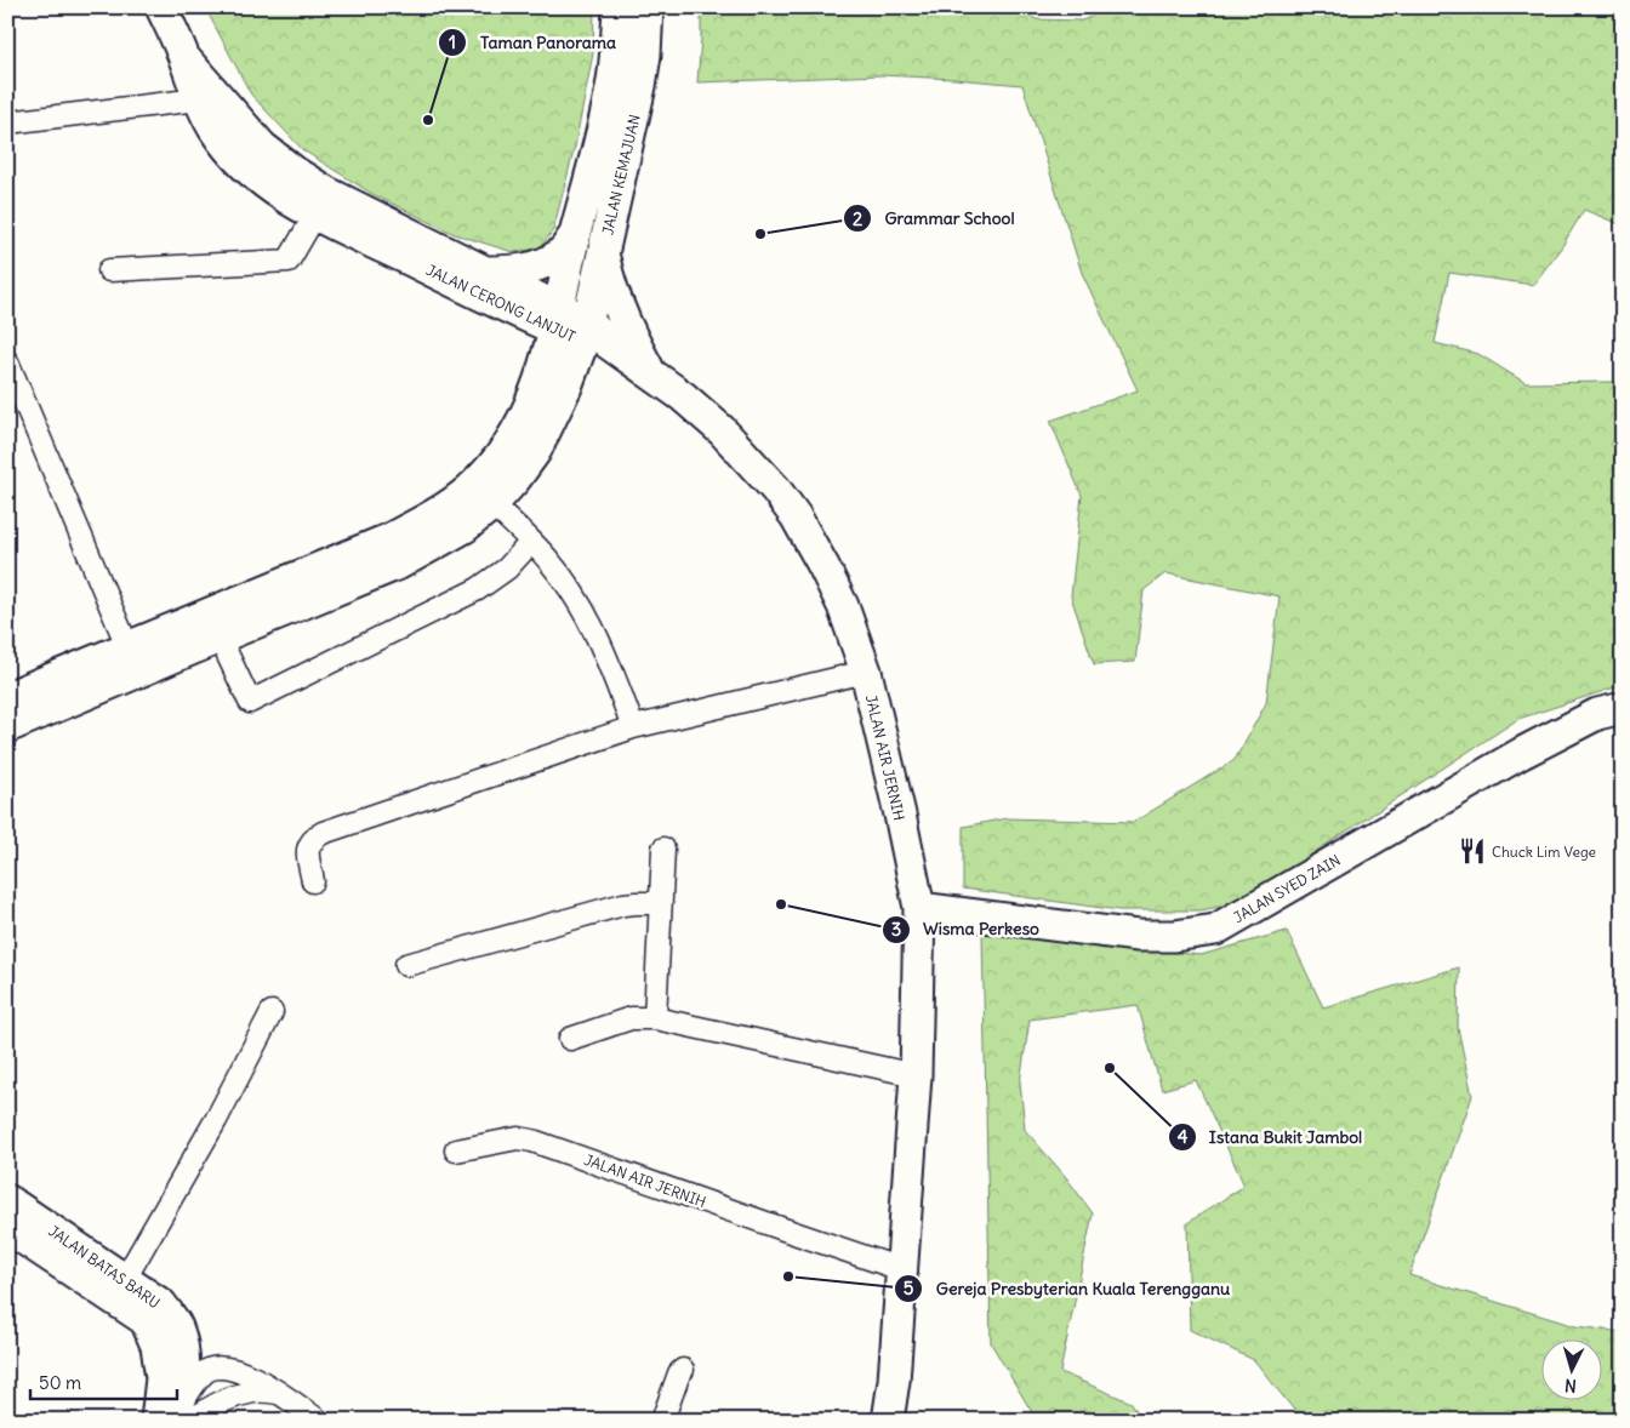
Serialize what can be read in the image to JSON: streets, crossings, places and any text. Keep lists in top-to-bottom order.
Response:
{
  "streets": {
    "street": [
      "JALAN KEMAJUAN",
      "JALAN CERONG LANJUT",
      "JALAN AIR JERNIH",
      "JALAN SYED ZAIN",
      "JALAN BATAS BARU"
    ]
  },
  "crossings": [
    ["JALAN KEMAJUAN", "JALAN CERONG LANJUT"],
    ["JALAN KEMAJUAN", "JALAN AIR JERNIH"],
    ["JALAN CERONG LANJUT", "JALAN AIR JERNIH"],
    ["JALAN AIR JERNIH", "JALAN SYED ZAIN"]
  ],
  "places": {
    "other": [
      "Taman Panorama",
      "Grammar School",
      "Wisma Perkeso",
      "Istana Bukit Jambol",
      "Gereja Presbyterian Kuala Terengganu"
    ],
    "restaurant": ["Chuck Lim Vege"]
  },
  "scale_bar": "50 m",
  "north": "bottom"
}
